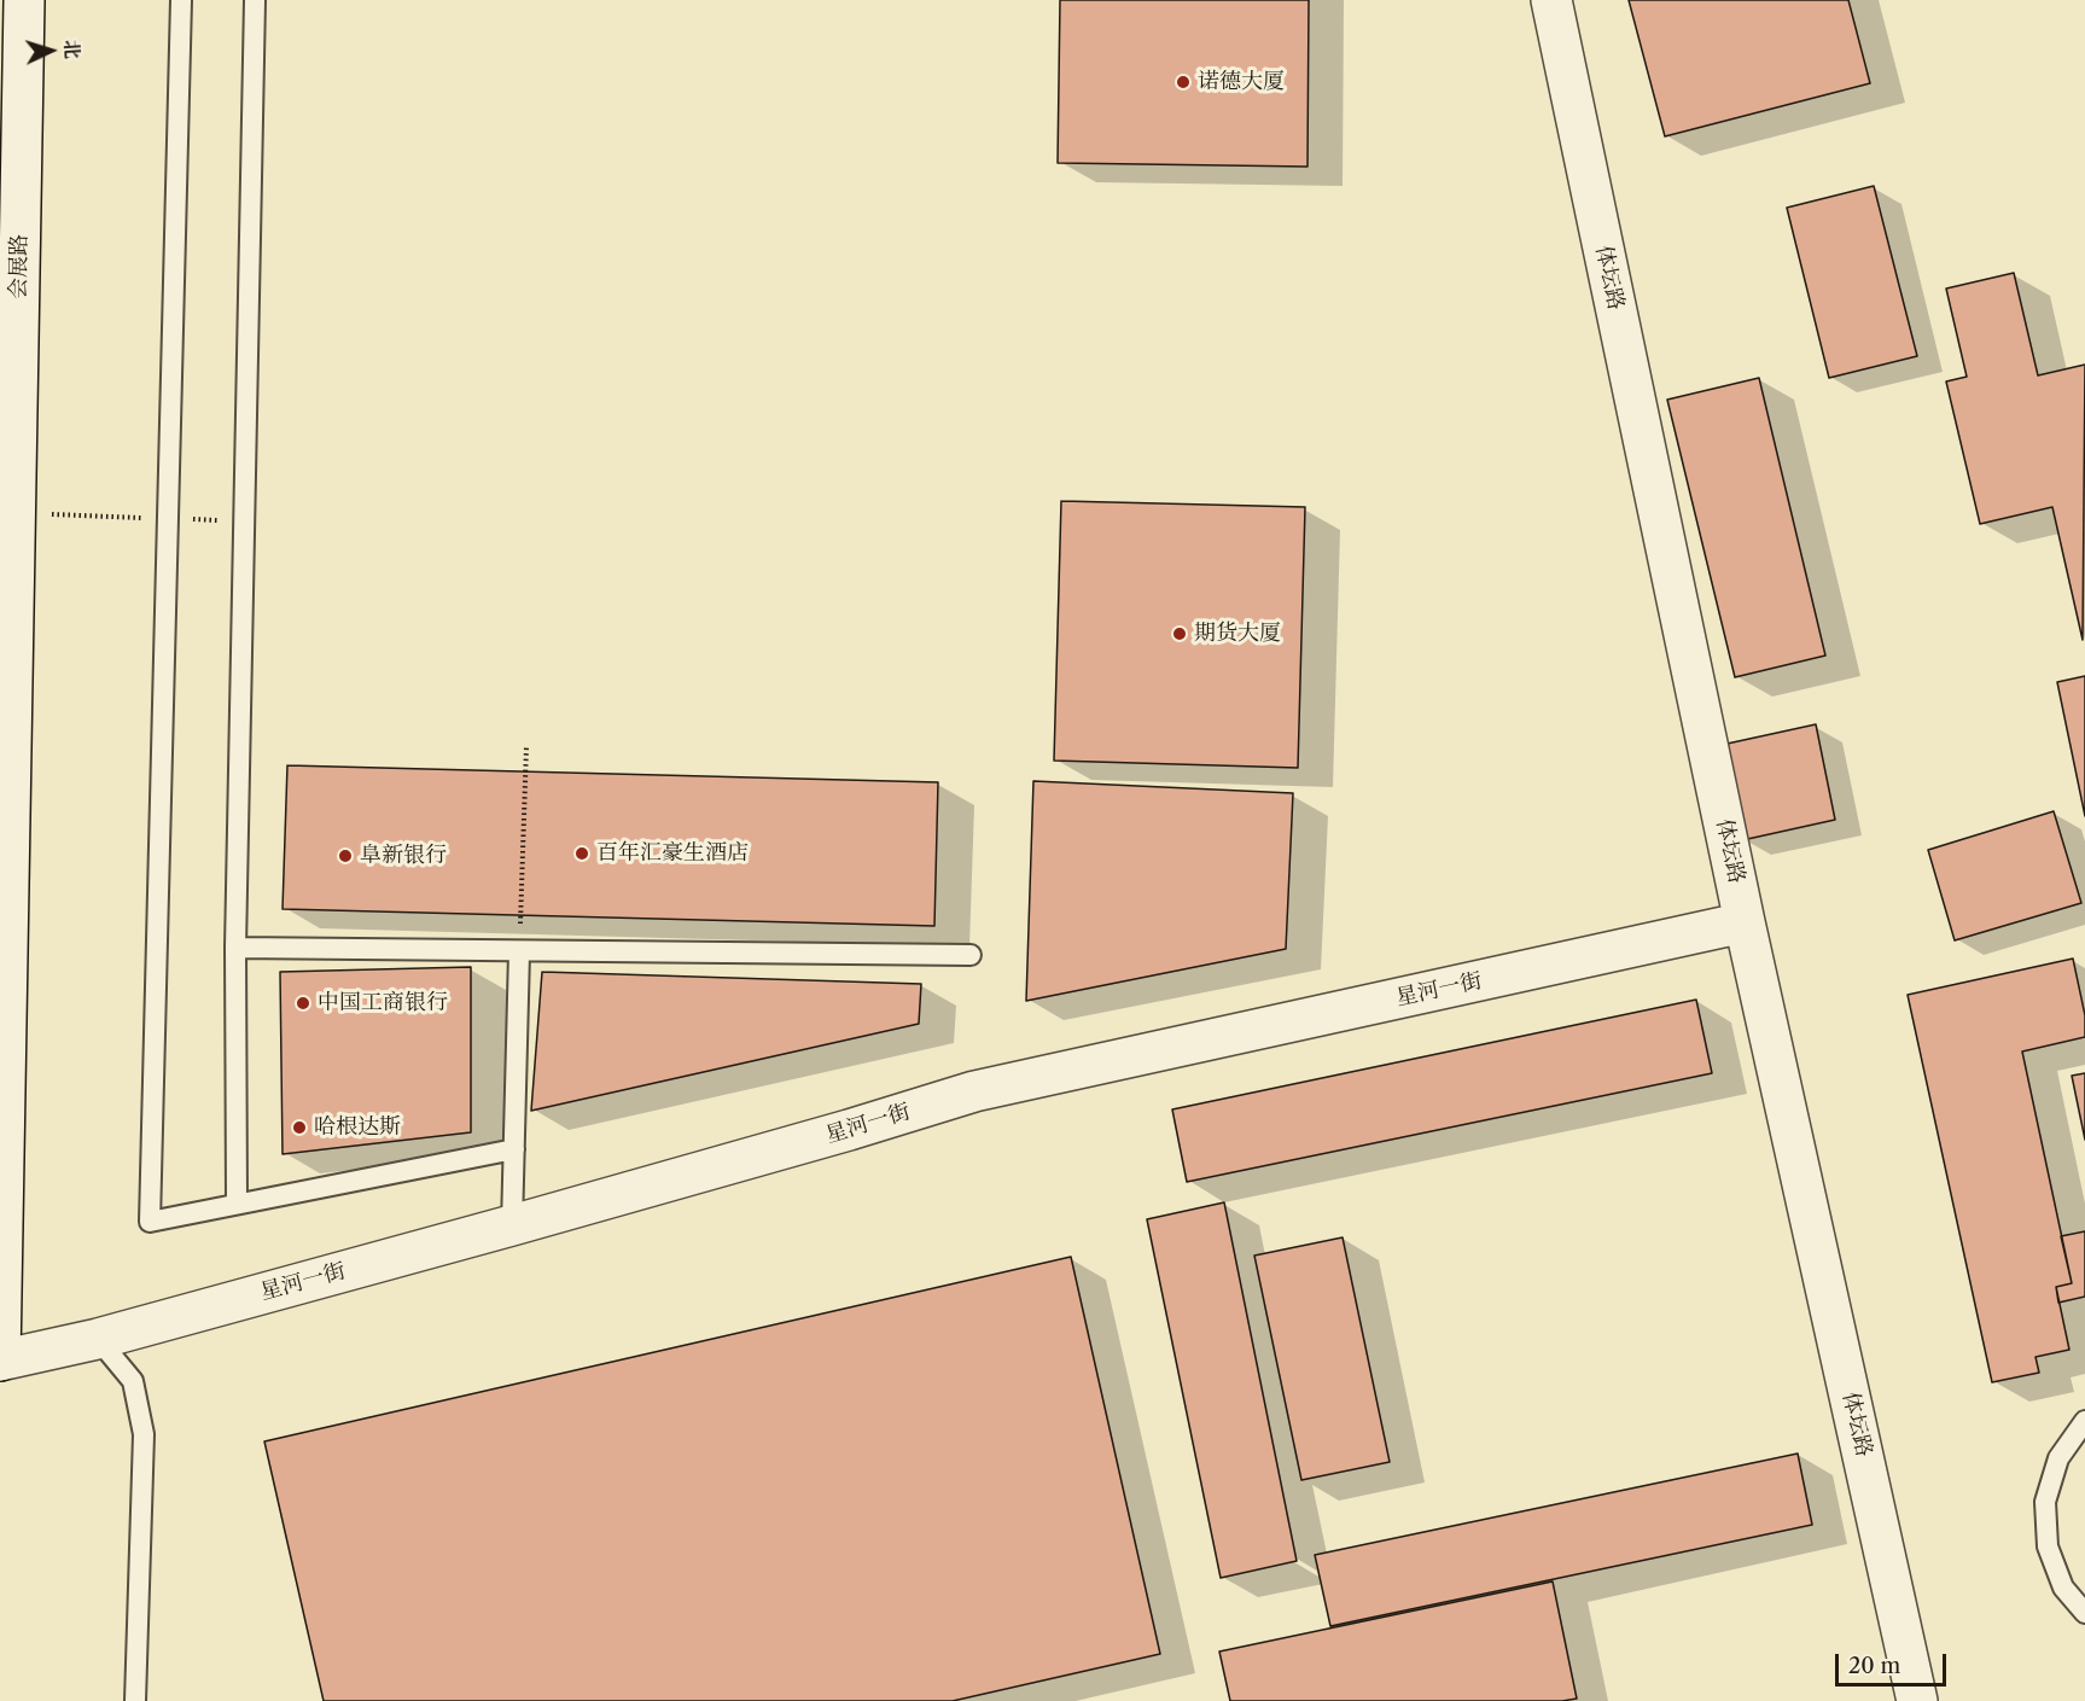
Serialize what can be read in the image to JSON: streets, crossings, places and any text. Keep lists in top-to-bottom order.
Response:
{
  "streets": {
    "street": ["会展路", "体坛路", "星河一街"]
  },
  "crossings": [
    ["会展路", "星河一街"],
    ["体坛路", "星河一街"]
  ],
  "places": [
    "诺德大厦",
    "期货大厦",
    "百年汇豪生酒店",
    "阜新银行",
    "中国工商银行",
    "哈根达斯"
  ],
  "scale_bar": "20 m",
  "north": "right"
}
